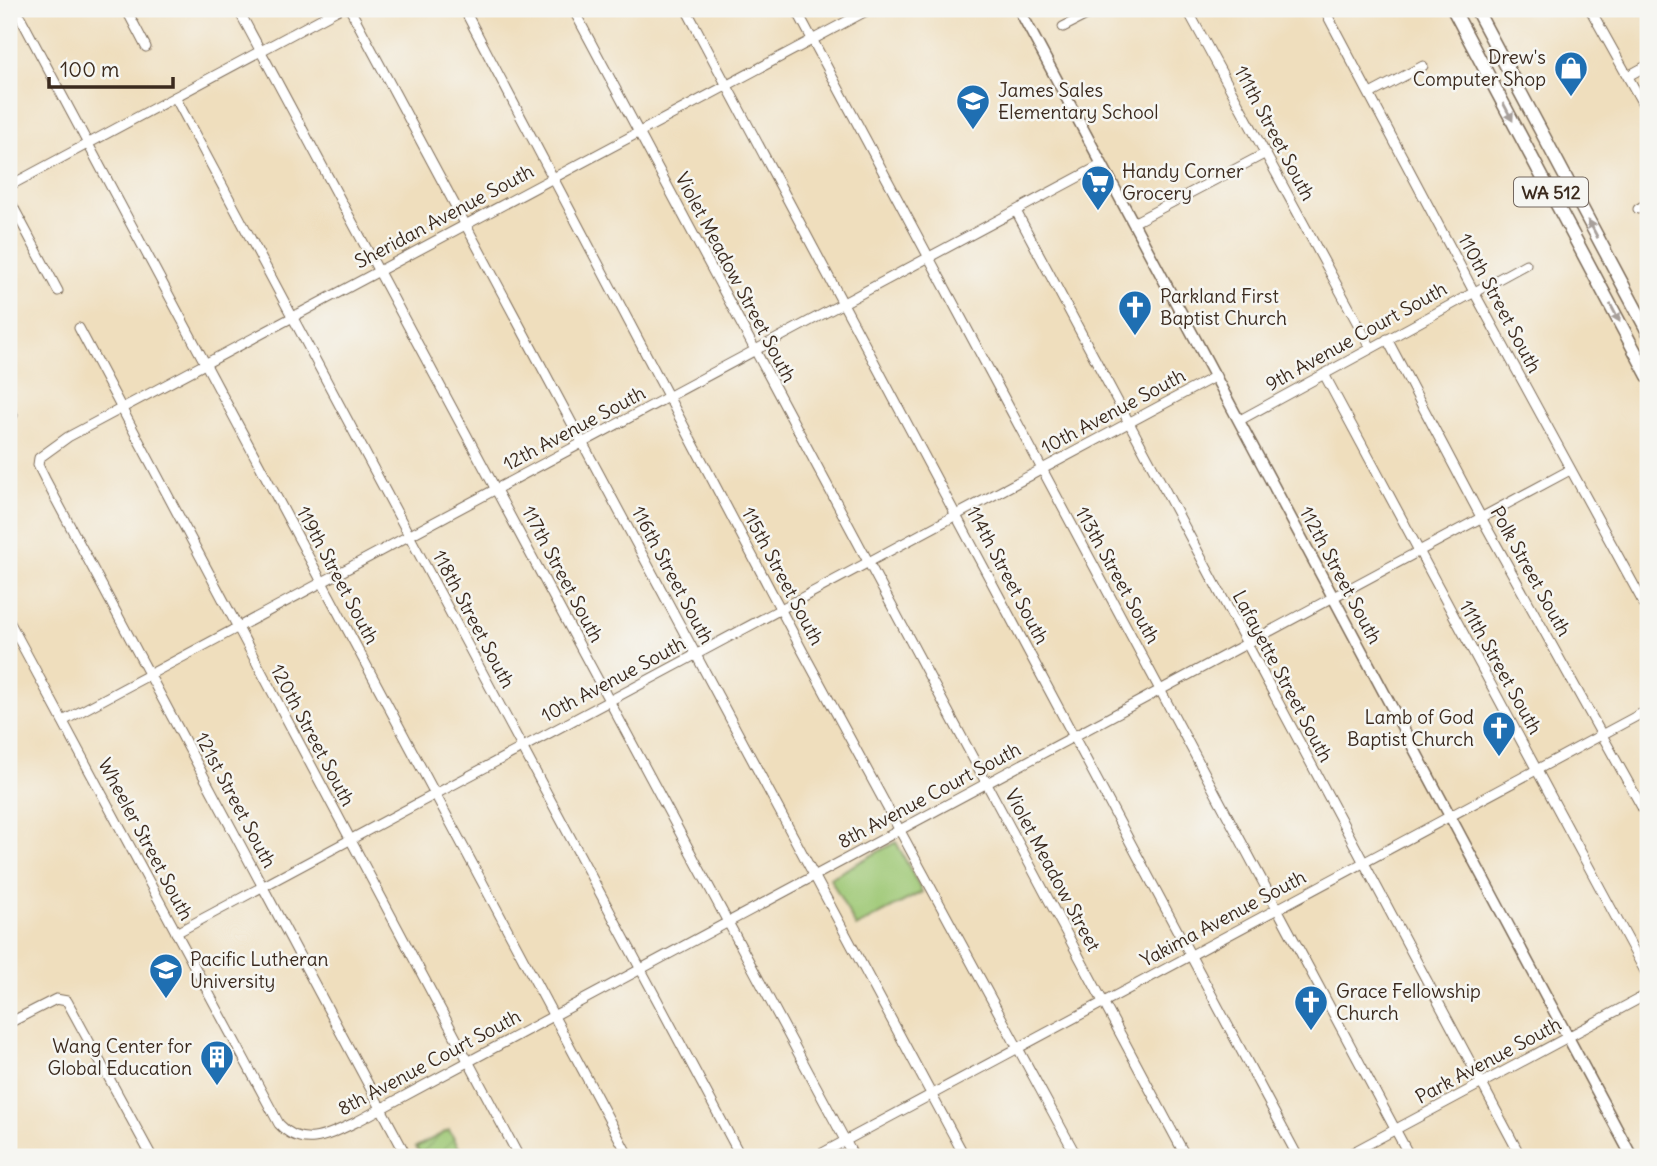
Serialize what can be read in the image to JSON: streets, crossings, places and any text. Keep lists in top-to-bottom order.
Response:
{
  "streets": {
    "highway": ["WA 512"],
    "main road": ["112th Street South"],
    "street": [
      "111th Street South",
      "Sheridan Avenue South",
      "Violet Meadow Street South",
      "110th Street South",
      "9th Avenue Court South",
      "10th Avenue South",
      "12th Avenue South",
      "Polk Street South",
      "117th Street South",
      "119th Street South",
      "116th Street South",
      "114th Street South",
      "113th Street South",
      "115th Street South",
      "118th Street South",
      "Lafayette Street South",
      "120th Street South",
      "8th Avenue Court South",
      "121st Street South",
      "Wheeler Street South",
      "Violet Meadow Street",
      "Yakima Avenue South",
      "Park Avenue South"
    ]
  },
  "crossings": [
    ["111th Street South", "9th Avenue Court South"],
    ["111th Street South", "8th Avenue Court South"],
    ["111th Street South", "Yakima Avenue South"],
    ["Sheridan Avenue South", "Violet Meadow Street South"],
    ["Sheridan Avenue South", "117th Street South"],
    ["Sheridan Avenue South", "119th Street South"],
    ["Sheridan Avenue South", "116th Street South"],
    ["Sheridan Avenue South", "114th Street South"],
    ["Sheridan Avenue South", "113th Street South"],
    ["Sheridan Avenue South", "115th Street South"],
    ["Sheridan Avenue South", "118th Street South"],
    ["Sheridan Avenue South", "120th Street South"],
    ["Sheridan Avenue South", "121st Street South"],
    ["Violet Meadow Street South", "10th Avenue South"],
    ["Violet Meadow Street South", "12th Avenue South"],
    ["Violet Meadow Street South", "Violet Meadow Street"],
    ["110th Street South", "9th Avenue Court South"],
    ["110th Street South", "8th Avenue Court South"],
    ["9th Avenue Court South", "Polk Street South"],
    ["9th Avenue Court South", "112th Street South"],
    ["10th Avenue South", "117th Street South"],
    ["10th Avenue South", "119th Street South"],
    ["10th Avenue South", "116th Street South"],
    ["10th Avenue South", "114th Street South"],
    ["10th Avenue South", "113th Street South"],
    ["10th Avenue South", "112th Street South"],
    ["10th Avenue South", "115th Street South"],
    ["10th Avenue South", "118th Street South"],
    ["10th Avenue South", "Lafayette Street South"],
    ["10th Avenue South", "120th Street South"],
    ["10th Avenue South", "121st Street South"],
    ["10th Avenue South", "Wheeler Street South"],
    ["10th Avenue South", "Violet Meadow Street"],
    ["12th Avenue South", "117th Street South"],
    ["12th Avenue South", "119th Street South"],
    ["12th Avenue South", "116th Street South"],
    ["12th Avenue South", "114th Street South"],
    ["12th Avenue South", "113th Street South"],
    ["12th Avenue South", "112th Street South"],
    ["12th Avenue South", "115th Street South"],
    ["12th Avenue South", "118th Street South"],
    ["12th Avenue South", "Lafayette Street South"],
    ["12th Avenue South", "120th Street South"],
    ["12th Avenue South", "121st Street South"],
    ["12th Avenue South", "Wheeler Street South"],
    ["Polk Street South", "8th Avenue Court South"],
    ["Polk Street South", "Yakima Avenue South"],
    ["117th Street South", "8th Avenue Court South"],
    ["117th Street South", "Yakima Avenue South"],
    ["119th Street South", "8th Avenue Court South"],
    ["116th Street South", "8th Avenue Court South"],
    ["116th Street South", "Yakima Avenue South"],
    ["114th Street South", "8th Avenue Court South"],
    ["114th Street South", "Yakima Avenue South"],
    ["113th Street South", "8th Avenue Court South"],
    ["113th Street South", "Yakima Avenue South"],
    ["113th Street South", "Park Avenue South"],
    ["112th Street South", "8th Avenue Court South"],
    ["112th Street South", "Yakima Avenue South"],
    ["112th Street South", "Park Avenue South"],
    ["115th Street South", "8th Avenue Court South"],
    ["115th Street South", "Yakima Avenue South"],
    ["118th Street South", "8th Avenue Court South"],
    ["Lafayette Street South", "8th Avenue Court South"],
    ["Lafayette Street South", "Yakima Avenue South"],
    ["Lafayette Street South", "Park Avenue South"],
    ["120th Street South", "8th Avenue Court South"],
    ["8th Avenue Court South", "121st Street South"],
    ["8th Avenue Court South", "Wheeler Street South"],
    ["8th Avenue Court South", "Violet Meadow Street"],
    ["Violet Meadow Street", "Yakima Avenue South"]
  ],
  "places": {
    "shop": ["Drew's Computer Shop"],
    "school or university": ["James Sales Elementary School", "Pacific Lutheran University"],
    "supermarket": ["Handy Corner Grocery"],
    "church": ["Parkland First Baptist Church", "Lamb of God Baptist Church", "Grace Fellowship Church"],
    "building": ["Wang Center for Global Education"]
  },
  "scale_bar": "100 m"
}
